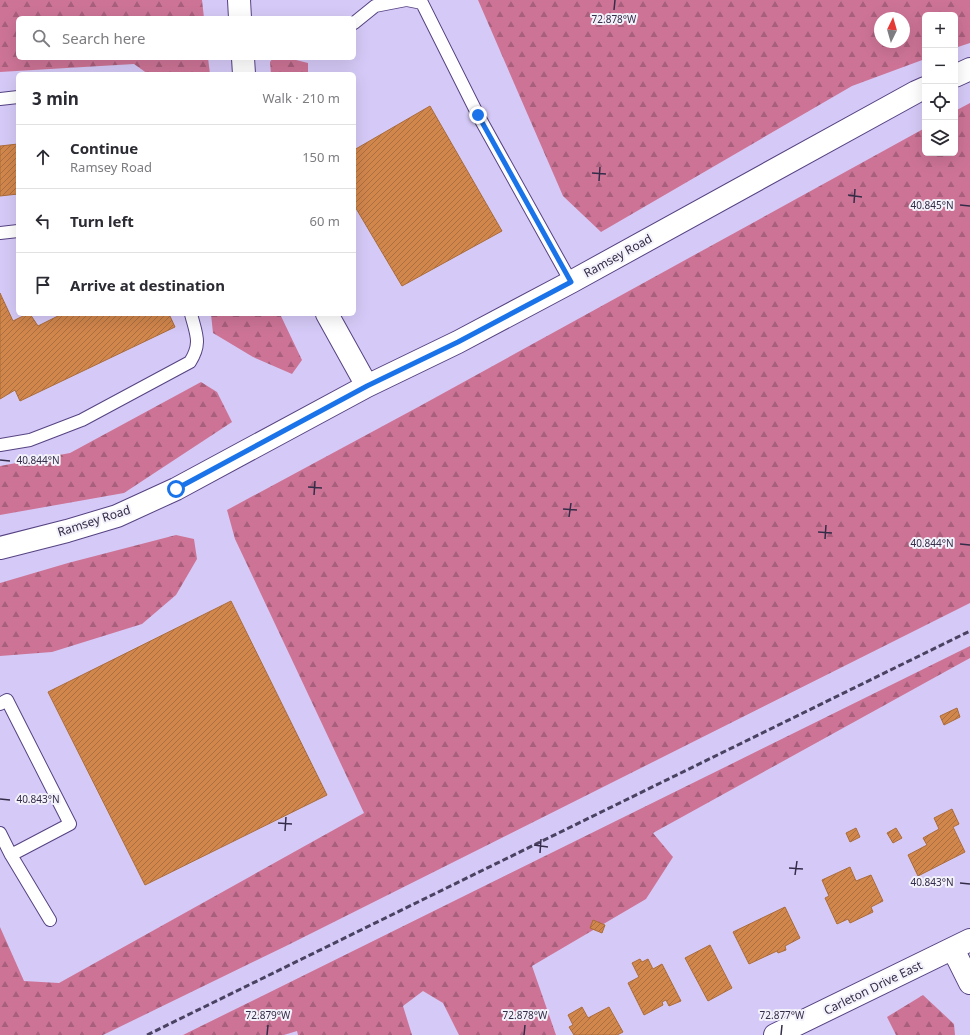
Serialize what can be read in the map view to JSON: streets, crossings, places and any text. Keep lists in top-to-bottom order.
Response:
{
  "streets": {
    "street": ["Ramsey Road", "Carleton Drive East"]
  },
  "north": "top",
  "page": {
    "map_buttons": ["+", "−"],
    "search": "Search here",
    "heading": ["3 min", "Walk · 210 m"],
    "list": [
      ["Continue", "Ramsey Road", "150 m"],
      ["Turn left", "60 m"],
      "Arrive at destination"
    ]
  },
  "coordinates": [
    "72.878°W",
    "40.845°N",
    "40.844°N",
    "40.843°N",
    "72.879°W",
    "72.877°W"
  ]
}
